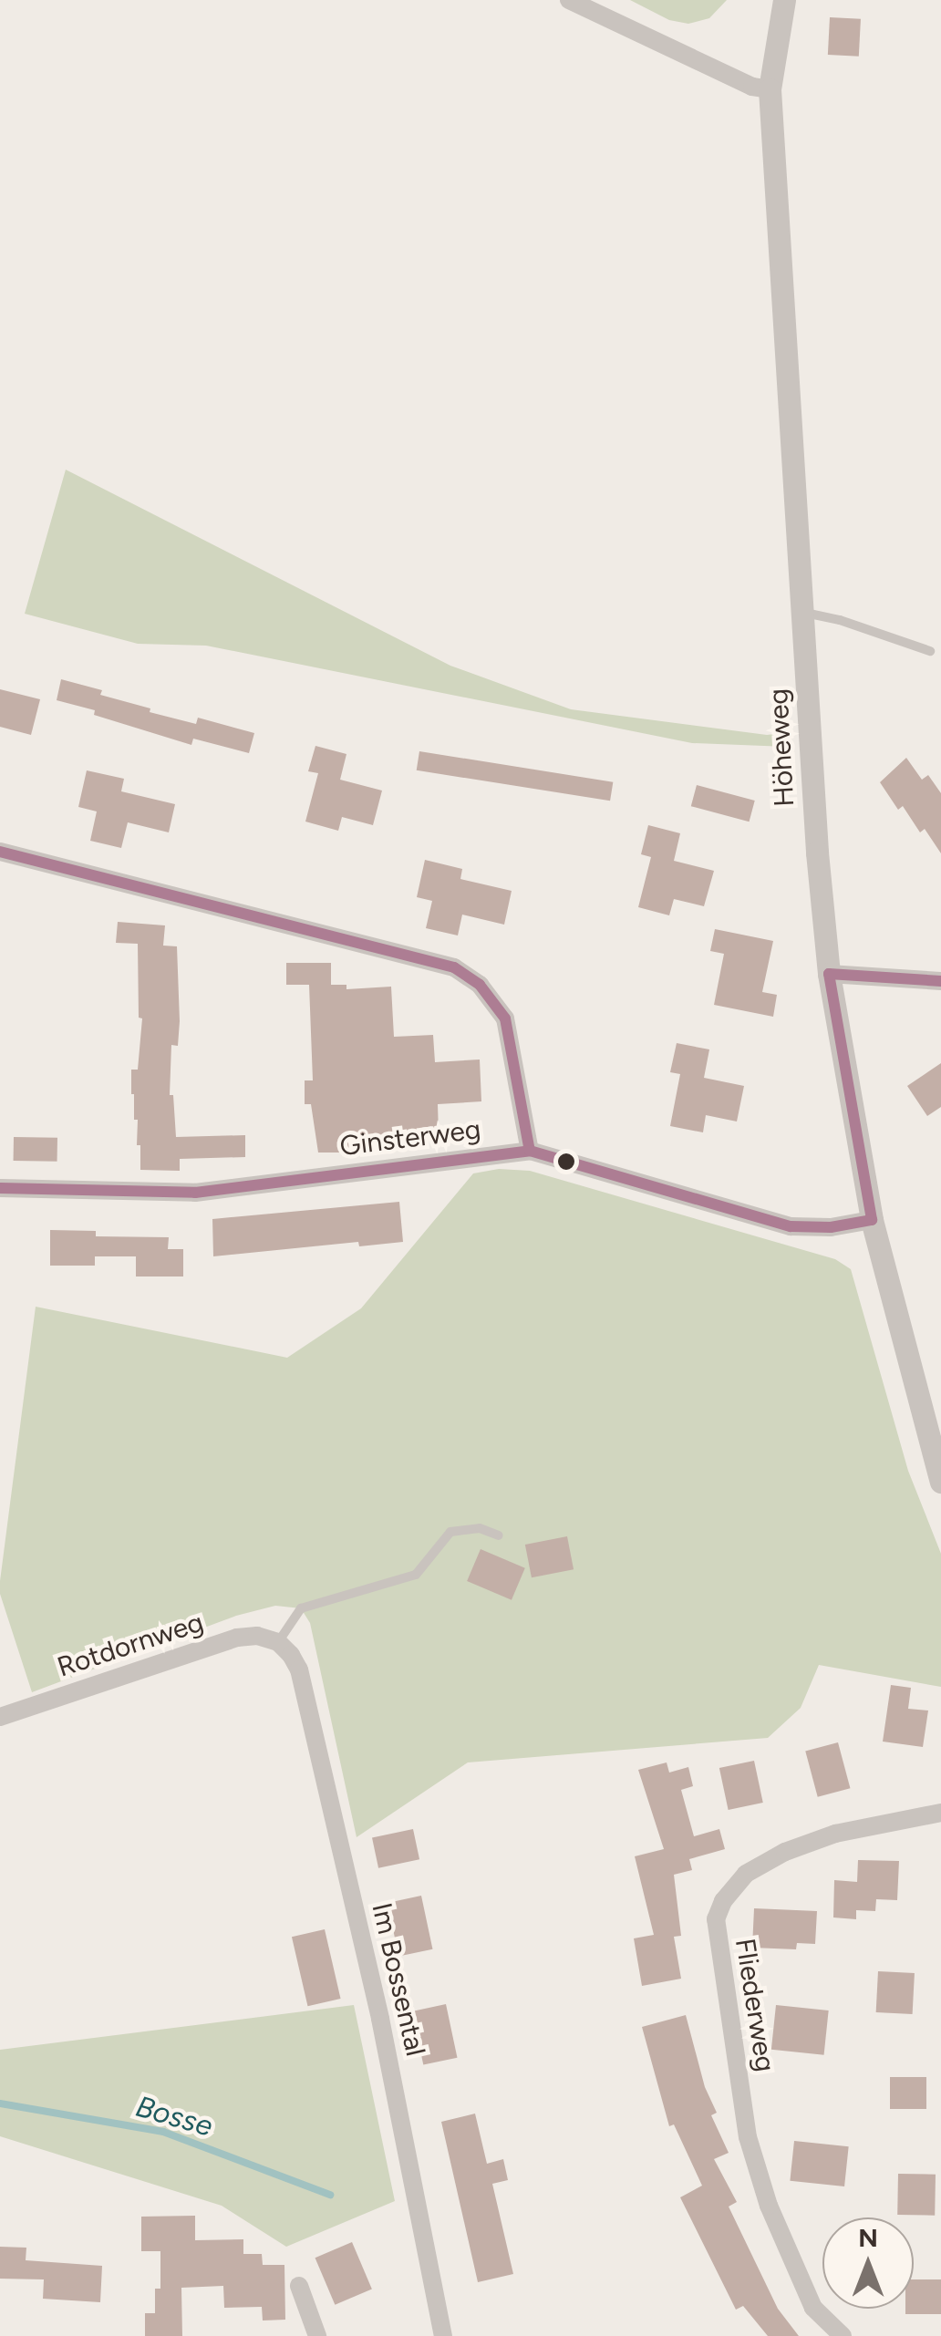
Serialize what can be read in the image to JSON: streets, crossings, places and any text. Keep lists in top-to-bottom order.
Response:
{
  "streets": {
    "street": [
      "Höheweg",
      "Ginsterweg",
      "Rotdornweg",
      "Im Bossental",
      "Fliederweg"
    ]
  },
  "crossings": [
    ["Höheweg", "Ginsterweg"],
    ["Rotdornweg", "Im Bossental"]
  ],
  "water": ["Bosse"],
  "north": "top"
}
